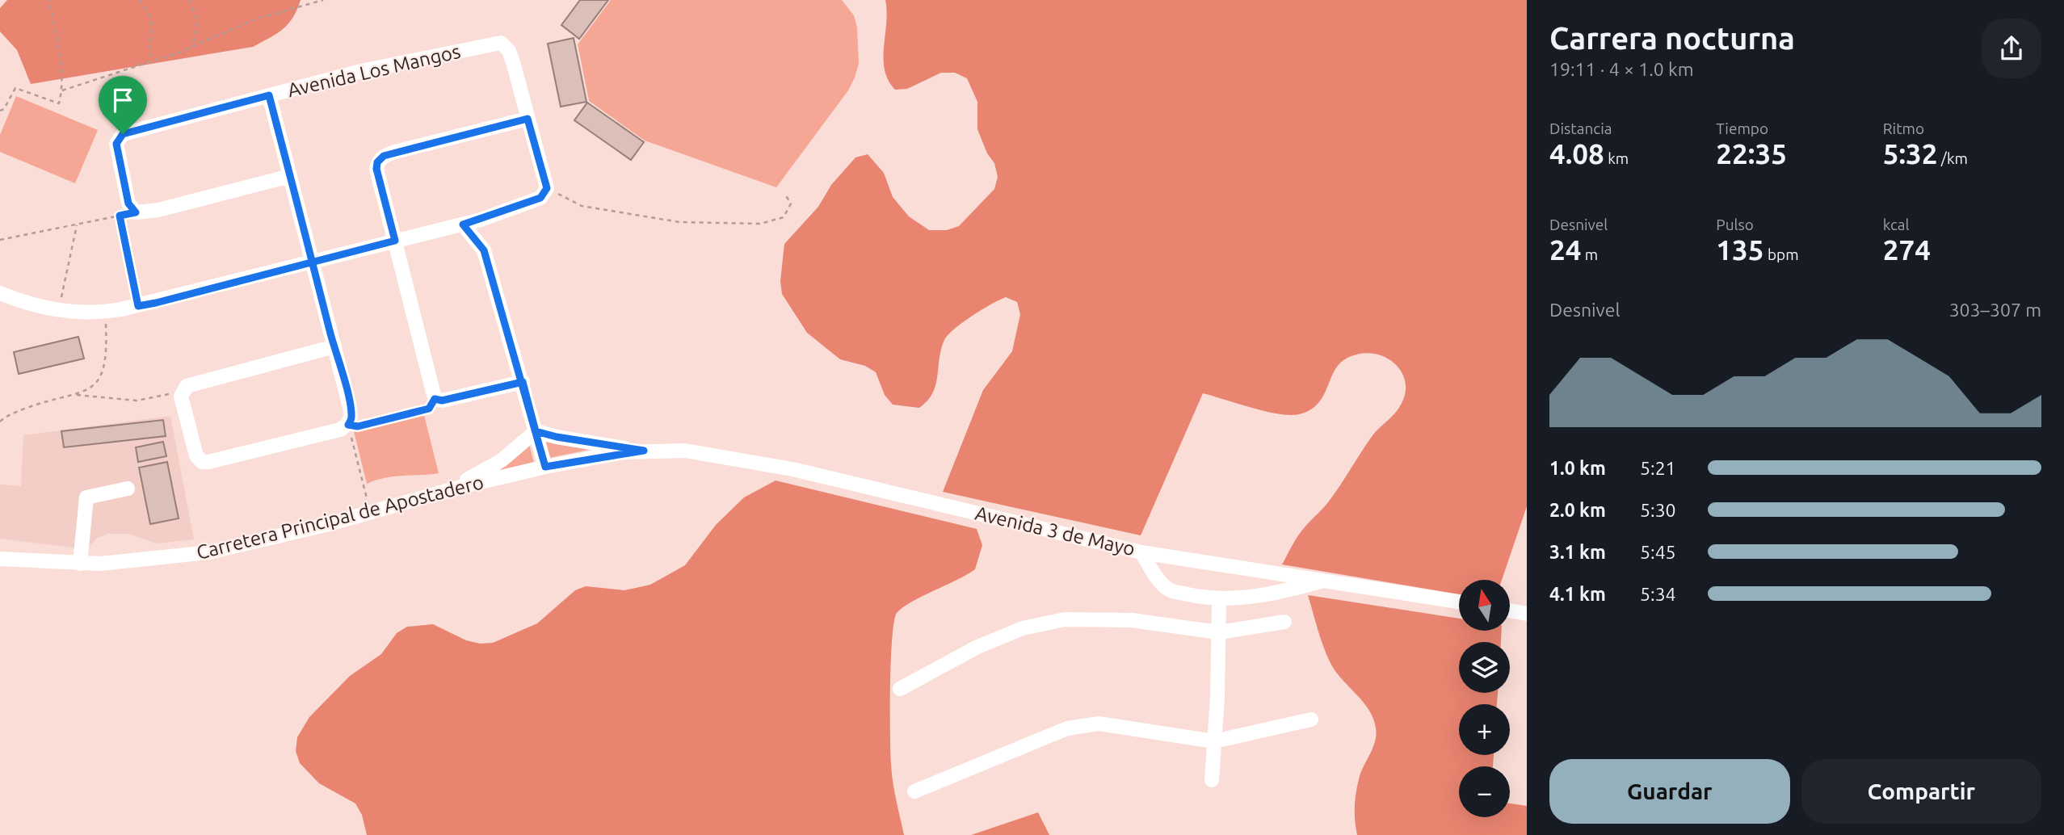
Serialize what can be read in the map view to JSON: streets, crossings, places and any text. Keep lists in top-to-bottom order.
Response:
{
  "streets": {
    "street": ["Avenida Los Mangos", "Carretera Principal de Apostadero", "Avenida 3 de Mayo"]
  },
  "crossings": [
    ["Carretera Principal de Apostadero", "Avenida 3 de Mayo"]
  ],
  "north": "top",
  "page": {
    "heading": ["Carrera nocturna", "19:11 · 4 × 1.0 km"],
    "stats": [
      ["Distancia", "4.08 km"],
      ["Tiempo", "22:35"],
      ["Ritmo", "5:32 /km"],
      ["Desnivel", "24 m"],
      ["Pulso", "135 bpm"],
      ["kcal", "274"]
    ],
    "chart": ["Desnivel", "303–307 m"],
    "list": [
      {
        "name": "1.0 km",
        "note": "5:21"
      },
      {
        "name": "2.0 km",
        "note": "5:30"
      },
      {
        "name": "3.1 km",
        "note": "5:45"
      },
      {
        "name": "4.1 km",
        "note": "5:34"
      }
    ],
    "map_buttons": ["+", "−"],
    "buttons": ["Guardar", "Compartir"]
  }
}
